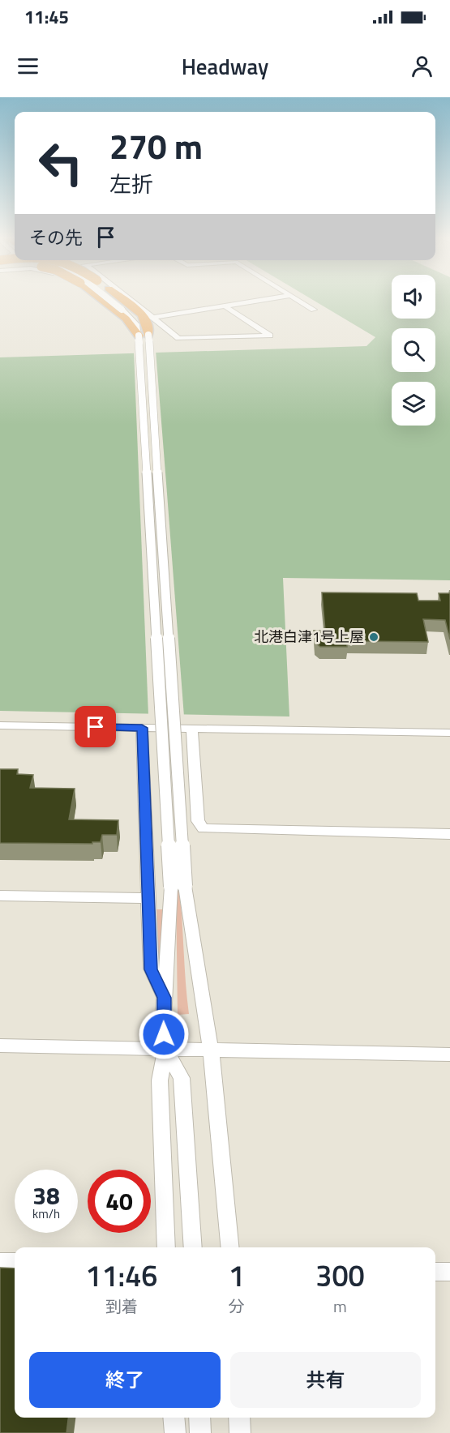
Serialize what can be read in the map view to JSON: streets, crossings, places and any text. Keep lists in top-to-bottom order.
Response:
{
  "places": ["北港白津1号上屋"],
  "page": {
    "status": "11:45",
    "header": "Headway",
    "turn": ["270 m", "左折"],
    "then": "その先",
    "speed": "38 km/h",
    "limit": "40",
    "eta": [
      "11:46",
      "到着",
      "1",
      "分",
      "300",
      "m"
    ],
    "buttons": ["終了", "共有"]
  }
}
